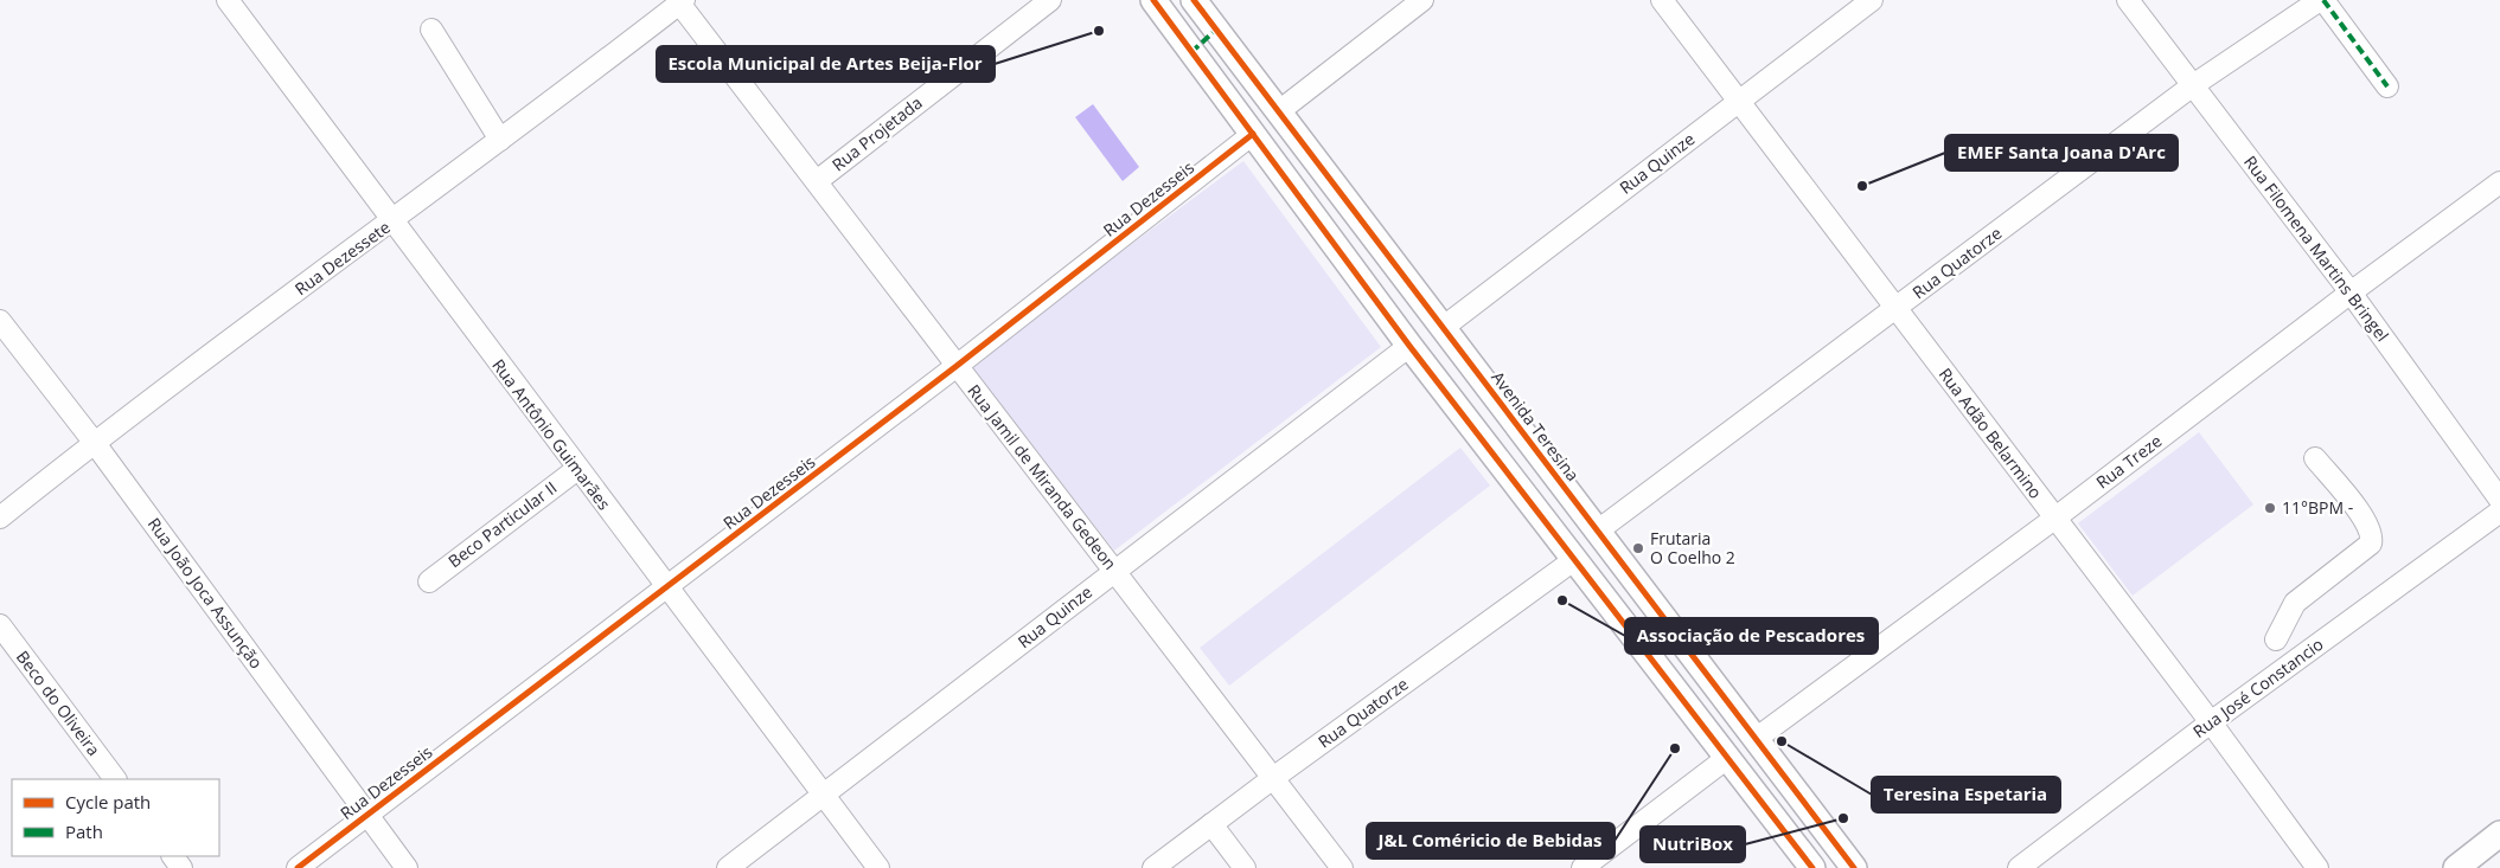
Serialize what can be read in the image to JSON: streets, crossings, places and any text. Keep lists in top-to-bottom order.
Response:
{
  "streets": {
    "main road": ["Avenida Teresina"],
    "street": [
      "Rua Projetada",
      "Rua Quinze",
      "Rua Dezesseis",
      "Rua Filomena Martins Bringel",
      "Rua Dezessete",
      "Rua Quatorze",
      "Rua Adão Belarmino",
      "Rua Antônio Guimarães",
      "Rua Treze",
      "Rua Jamil de Miranda Gedeon",
      "Beco Particular II",
      "Rua João Joca Assunção",
      "Rua José Constancio",
      "Beco do Oliveira"
    ]
  },
  "crossings": [
    ["Rua Projetada", "Rua Jamil de Miranda Gedeon"],
    ["Rua Quinze", "Avenida Teresina"],
    ["Rua Quinze", "Rua Adão Belarmino"],
    ["Rua Quinze", "Rua Antônio Guimarães"],
    ["Rua Quinze", "Rua Jamil de Miranda Gedeon"],
    ["Rua Dezesseis", "Rua Antônio Guimarães"],
    ["Rua Dezesseis", "Rua Jamil de Miranda Gedeon"],
    ["Rua Dezesseis", "Rua João Joca Assunção"],
    ["Rua Filomena Martins Bringel", "Rua Quatorze"],
    ["Rua Filomena Martins Bringel", "Rua Treze"],
    ["Rua Dezessete", "Rua Antônio Guimarães"],
    ["Rua Dezessete", "Rua Jamil de Miranda Gedeon"],
    ["Rua Dezessete", "Rua João Joca Assunção"],
    ["Rua Quatorze", "Avenida Teresina"],
    ["Rua Quatorze", "Rua Adão Belarmino"],
    ["Rua Quatorze", "Rua Jamil de Miranda Gedeon"],
    ["Avenida Teresina", "Rua Treze"],
    ["Rua Adão Belarmino", "Rua Treze"],
    ["Rua Adão Belarmino", "Rua José Constancio"],
    ["Rua Antônio Guimarães", "Beco Particular II"]
  ],
  "places": [
    "Escola Municipal de Artes Beija-Flor",
    "EMEF Santa Joana D'Arc",
    "11°BPM -",
    "Frutaria O Coelho 2",
    "Associação de Pescadores",
    "Teresina Espetaria",
    "J&L Coméricio de Bebidas",
    "NutriBox"
  ],
  "legend": ["Cycle path", "Path"]
}
